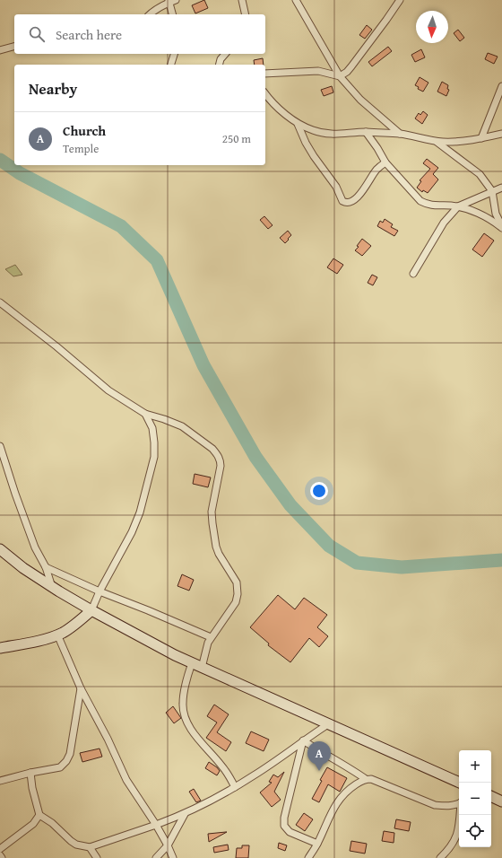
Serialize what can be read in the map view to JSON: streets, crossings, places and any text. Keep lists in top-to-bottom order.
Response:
{
  "north": "bottom",
  "page": {
    "search": "Search here",
    "heading": "Nearby",
    "list": [
      {
        "mark": "A",
        "name": "Church",
        "note": "Temple",
        "value": "250 m"
      }
    ],
    "pins": "A",
    "map_buttons": ["+", "−"]
  }
}
